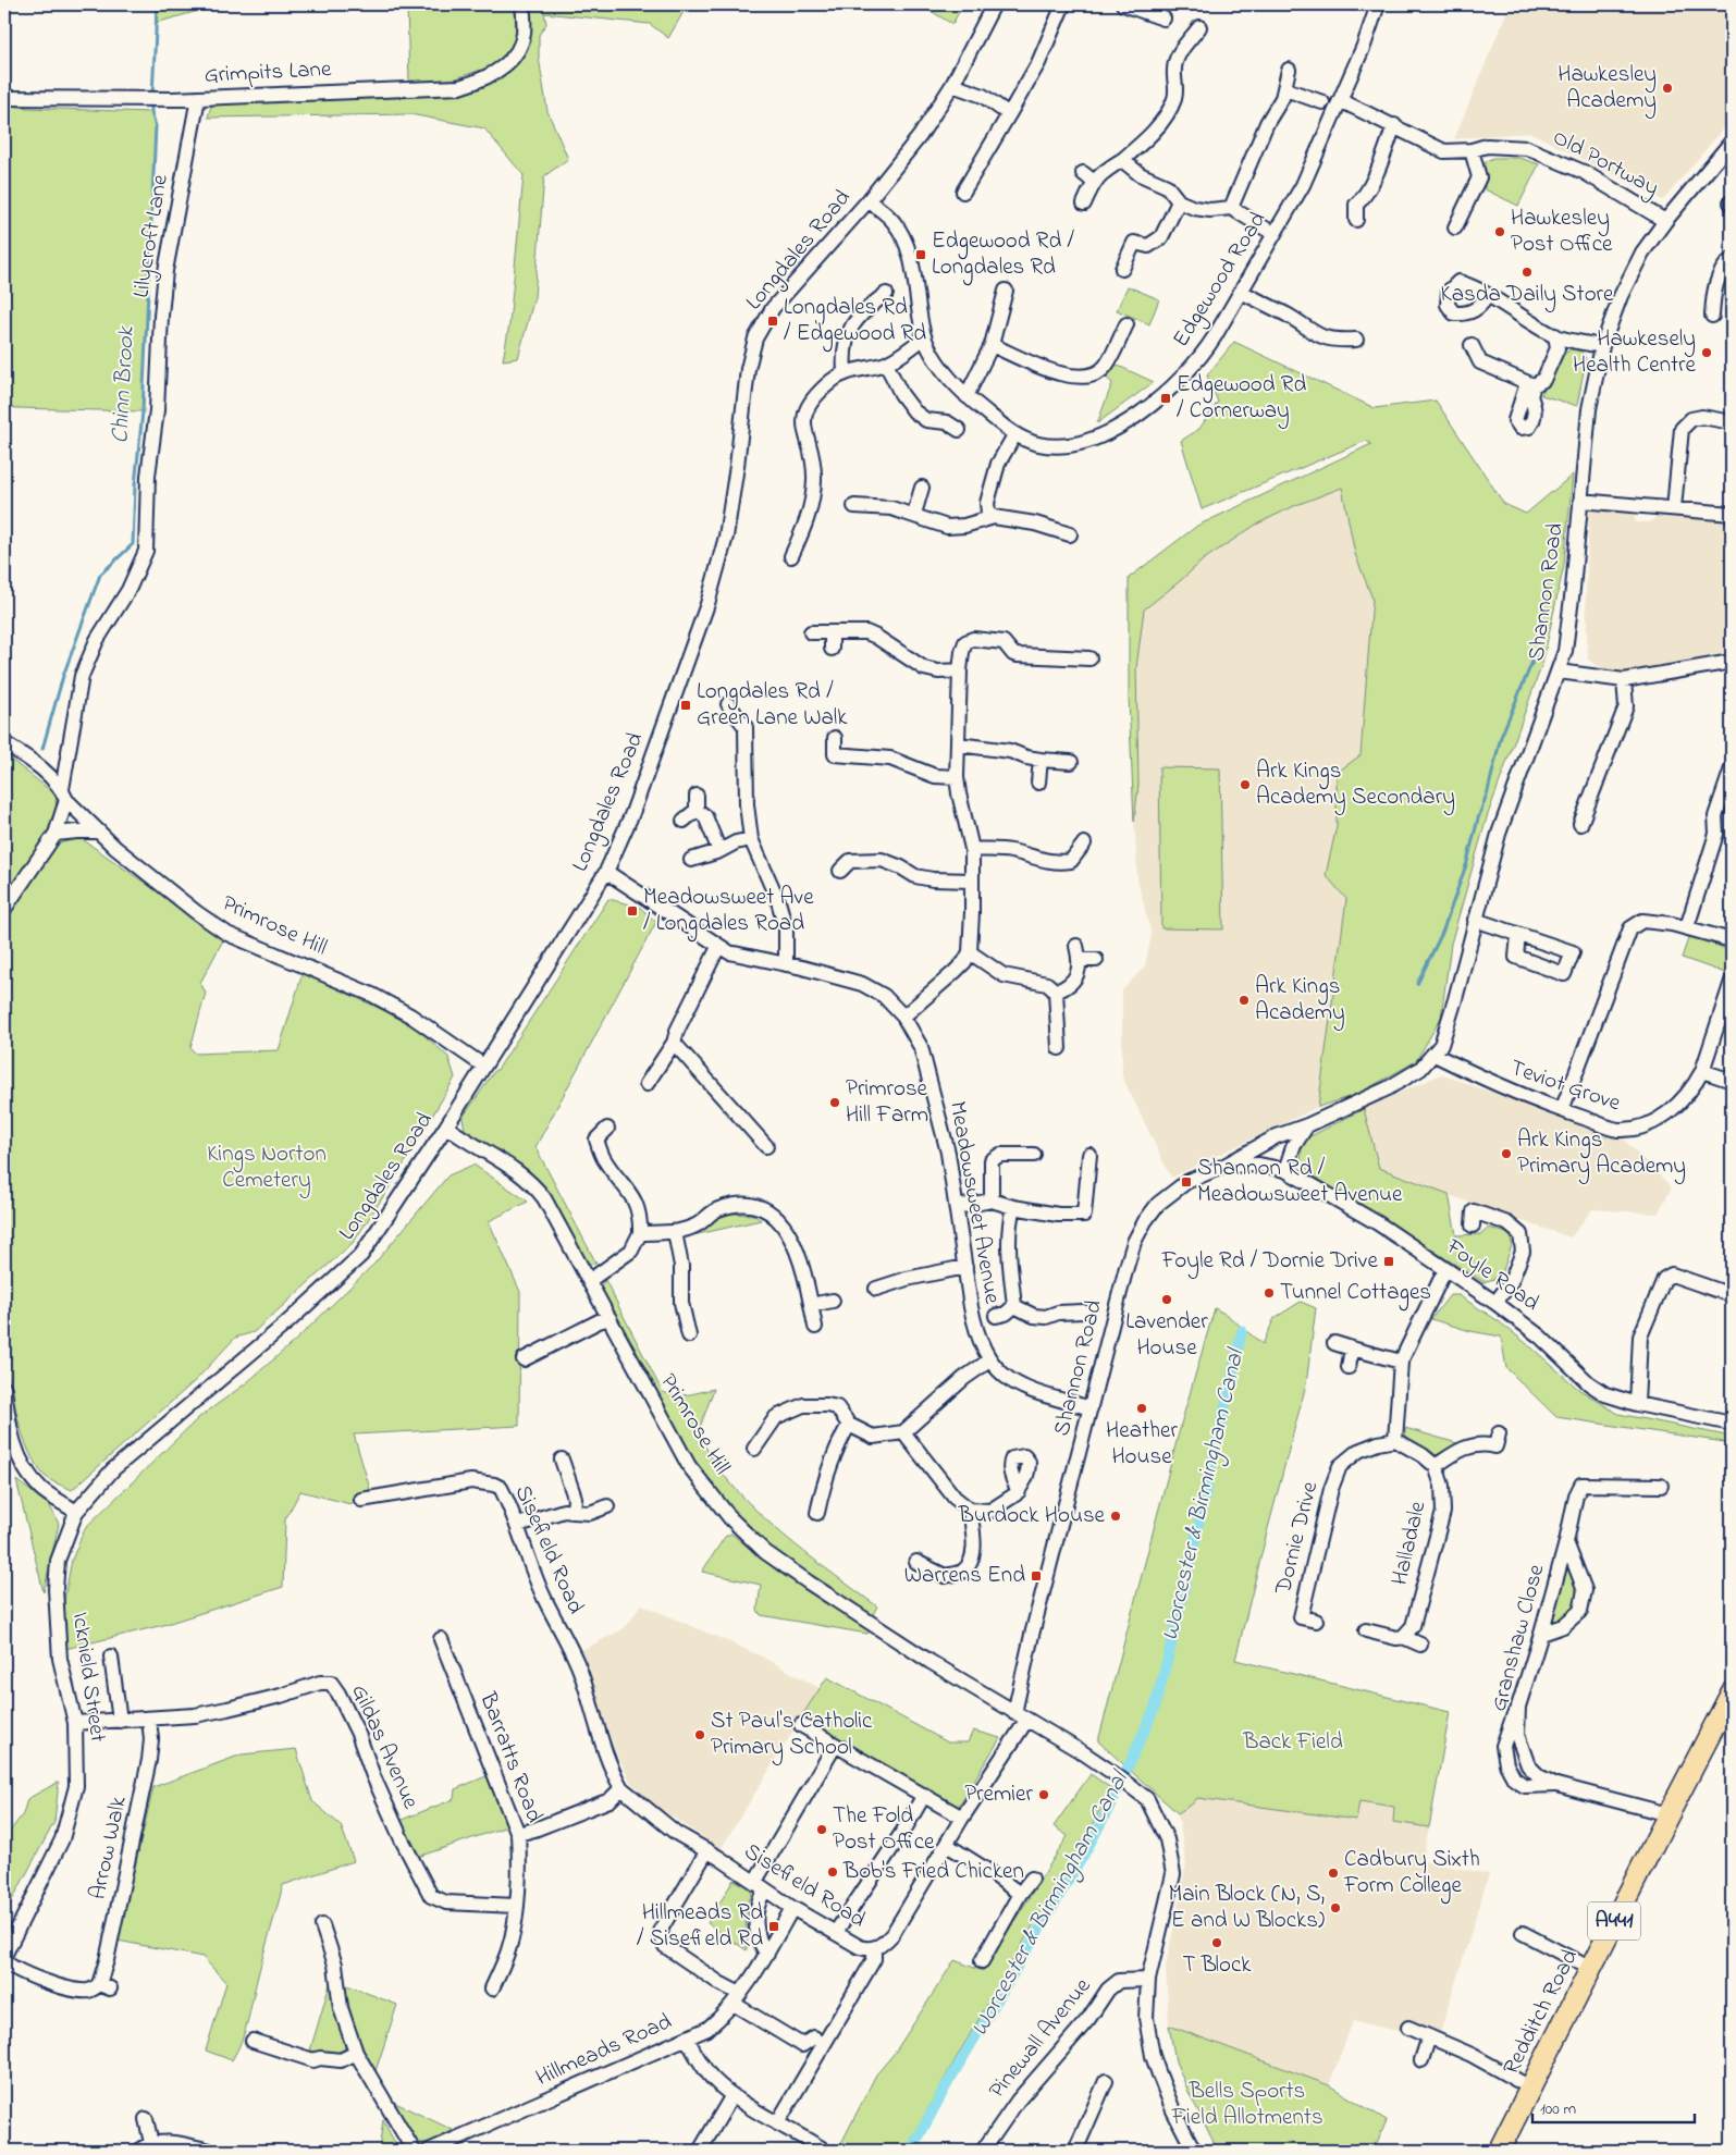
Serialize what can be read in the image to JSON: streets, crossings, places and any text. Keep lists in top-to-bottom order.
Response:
{
  "streets": {
    "highway": ["A441", "Redditch Road"],
    "street": [
      "Grimpits Lane",
      "Old Portway",
      "Lilycroft Lane",
      "Longdales Road",
      "Edgewood Road",
      "Shannon Road",
      "Primrose Hill",
      "Teviot Grove",
      "Meadowsweet Avenue",
      "Foyle Road",
      "Dornie Drive",
      "Halladale",
      "Sisefield Road",
      "Granshaw Close",
      "Icknield Street",
      "Gildas Avenue",
      "Barratts Road",
      "Arrow Walk",
      "Pinewall Avenue",
      "Hillmeads Road"
    ]
  },
  "crossings": [
    ["Grimpits Lane", "Lilycroft Lane"],
    ["Old Portway", "Edgewood Road"],
    ["Old Portway", "Shannon Road"],
    ["Lilycroft Lane", "Primrose Hill"],
    ["Longdales Road", "Edgewood Road"],
    ["Longdales Road", "Primrose Hill"],
    ["Longdales Road", "Meadowsweet Avenue"],
    ["Longdales Road", "Icknield Street"],
    ["Shannon Road", "Primrose Hill"],
    ["Shannon Road", "Teviot Grove"],
    ["Shannon Road", "Meadowsweet Avenue"],
    ["Shannon Road", "Foyle Road"],
    ["Shannon Road", "Sisefield Road"],
    ["Primrose Hill", "Sisefield Road"],
    ["Primrose Hill", "Pinewall Avenue"],
    ["Sisefield Road", "Hillmeads Road"],
    ["Granshaw Close", "Redditch Road"],
    ["Icknield Street", "Gildas Avenue"],
    ["Gildas Avenue", "Barratts Road"],
    ["Gildas Avenue", "Arrow Walk"]
  ],
  "water": ["Chinn Brook", "Worcester & Birmingham Canal"],
  "parks": ["Kings Norton Cemetery", "Back Field", "Bells Sports Field Allotments"],
  "places": {
    "other": [
      "Hawkesley Academy",
      "Hawkesley Post Office",
      "Kasda Daily Store",
      "Hawkesely Health Centre",
      "Ark Kings Academy Secondary",
      "Ark Kings Academy",
      "Primrose Hill Farm",
      "Ark Kings Primary Academy",
      "Tunnel Cottages",
      "Lavender House",
      "Heather House",
      "Burdock House",
      "St Paul's Catholic Primary School",
      "Premier",
      "The Fold Post Office",
      "Bob's Fried Chicken",
      "Cadbury Sixth Form College",
      "Main Block (N, S, E and W Blocks)",
      "T Block"
    ],
    "transit": [
      "Edgewood Rd / Longdales Rd",
      "Longdales Rd / Edgewood Rd",
      "Edgewood Rd / Cornerway",
      "Longdales Rd / Green Lane Walk",
      "Meadowsweet Ave / Longdales Road",
      "Shannon Rd / Meadowsweet Avenue",
      "Foyle Rd / Dornie Drive",
      "Warrens End",
      "Hillmeads Rd / Sisefield Rd"
    ]
  },
  "scale_bar": "100 m"
}
